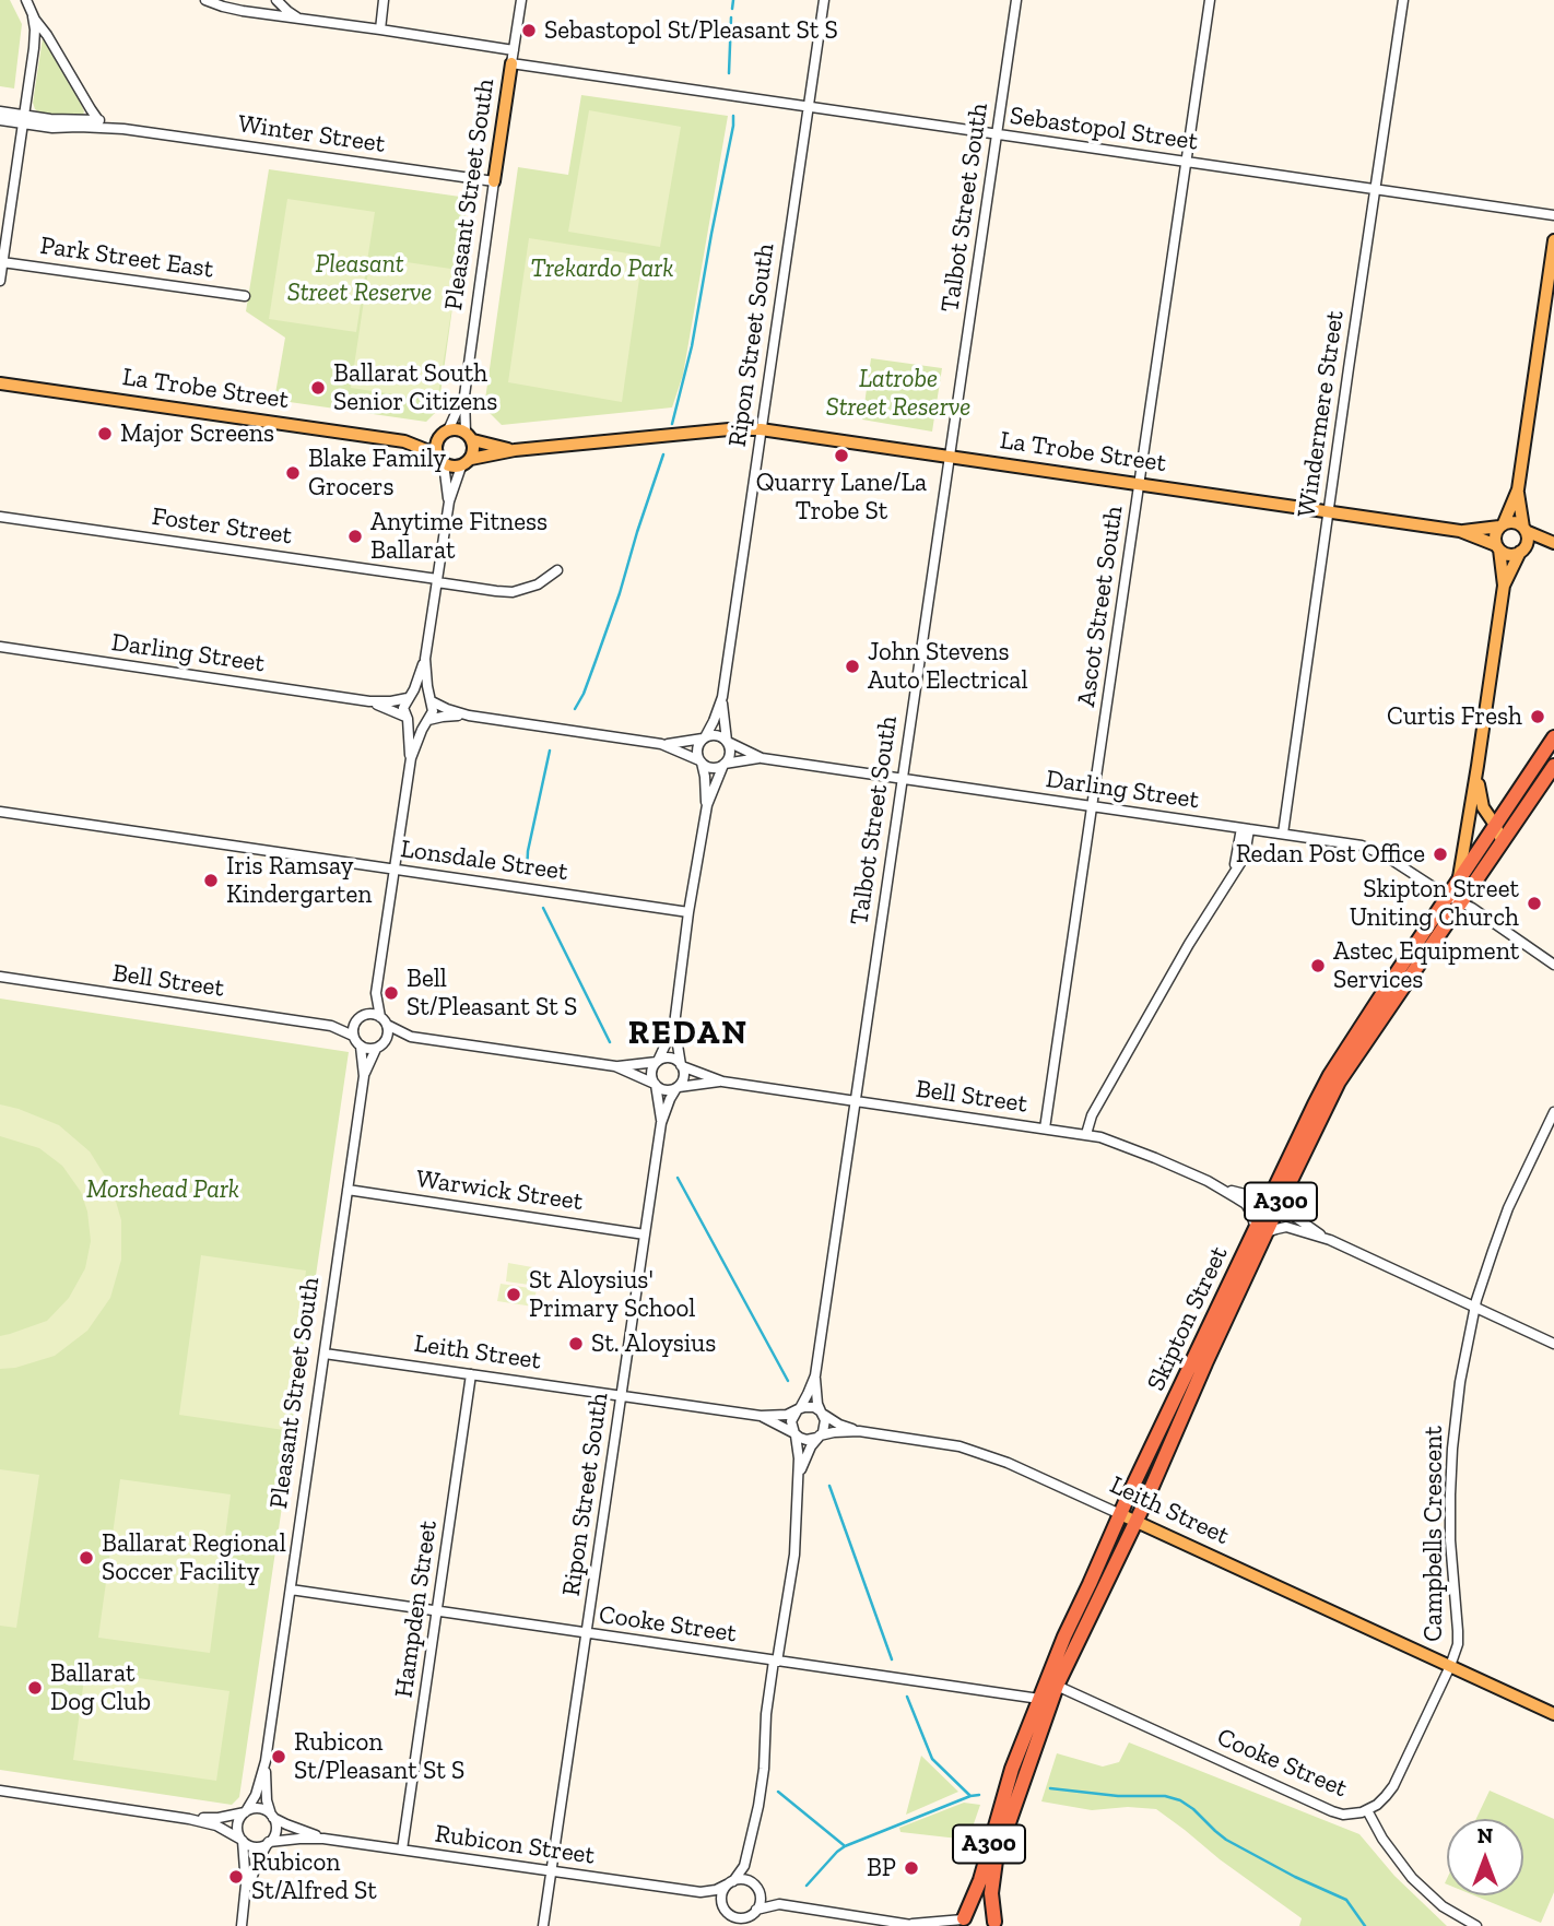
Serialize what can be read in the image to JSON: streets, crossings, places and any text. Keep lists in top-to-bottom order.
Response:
{
  "streets": {
    "highway": ["A300", "Skipton Street"],
    "main road": ["Pleasant Street South", "La Trobe Street", "Leith Street"],
    "street": [
      "Sebastopol Street",
      "Winter Street",
      "Talbot Street South",
      "Park Street East",
      "Ripon Street South",
      "Windermere Street",
      "Foster Street",
      "Ascot Street South",
      "Darling Street",
      "Lonsdale Street",
      "Bell Street",
      "Warwick Street",
      "Campbells Crescent",
      "Hampden Street",
      "Cooke Street",
      "Rubicon Street"
    ]
  },
  "crossings": [
    ["Sebastopol Street", "Pleasant Street South"],
    ["Sebastopol Street", "Talbot Street South"],
    ["Sebastopol Street", "Ripon Street South"],
    ["Sebastopol Street", "Windermere Street"],
    ["Sebastopol Street", "Ascot Street South"],
    ["Winter Street", "Pleasant Street South"],
    ["Pleasant Street South", "La Trobe Street"],
    ["Pleasant Street South", "Bell Street"],
    ["Pleasant Street South", "Warwick Street"],
    ["Pleasant Street South", "Leith Street"],
    ["Pleasant Street South", "Cooke Street"],
    ["Pleasant Street South", "Rubicon Street"],
    ["Talbot Street South", "La Trobe Street"],
    ["Talbot Street South", "Darling Street"],
    ["Talbot Street South", "Bell Street"],
    ["Talbot Street South", "Leith Street"],
    ["Ripon Street South", "La Trobe Street"],
    ["Ripon Street South", "Darling Street"],
    ["Ripon Street South", "Bell Street"],
    ["Ripon Street South", "Warwick Street"],
    ["Ripon Street South", "Leith Street"],
    ["Ripon Street South", "Cooke Street"],
    ["Ripon Street South", "Rubicon Street"],
    ["La Trobe Street", "Windermere Street"],
    ["La Trobe Street", "Ascot Street South"],
    ["Windermere Street", "Darling Street"],
    ["Ascot Street South", "Darling Street"],
    ["Ascot Street South", "Bell Street"],
    ["Darling Street", "Skipton Street"],
    ["Bell Street", "Skipton Street"],
    ["A300", "Skipton Street"],
    ["Skipton Street", "Leith Street"],
    ["Skipton Street", "Cooke Street"],
    ["Leith Street", "Campbells Crescent"],
    ["Leith Street", "Hampden Street"],
    ["Campbells Crescent", "Cooke Street"],
    ["Hampden Street", "Cooke Street"],
    ["Hampden Street", "Rubicon Street"]
  ],
  "districts": ["REDAN"],
  "parks": [
    "Pleasant Street Reserve",
    "Trekardo Park",
    "Latrobe Street Reserve",
    "Morshead Park"
  ],
  "places": [
    "Sebastopol St/Pleasant St S",
    "Ballarat South Senior Citizens",
    "Major Screens",
    "Quarry Lane/La Trobe St",
    "Blake Family Grocers",
    "Anytime Fitness Ballarat",
    "John Stevens Auto Electrical",
    "Curtis Fresh",
    "Redan Post Office",
    "Iris Ramsay Kindergarten",
    "Skipton Street Uniting Church",
    "Astec Equipment Services",
    "Bell St/Pleasant St S",
    "St Aloysius' Primary School",
    "St. Aloysius",
    "Ballarat Regional Soccer Facility",
    "Ballarat Dog Club",
    "Rubicon St/Pleasant St S",
    "BP",
    "Rubicon St/Alfred St"
  ],
  "north": "top"
}
